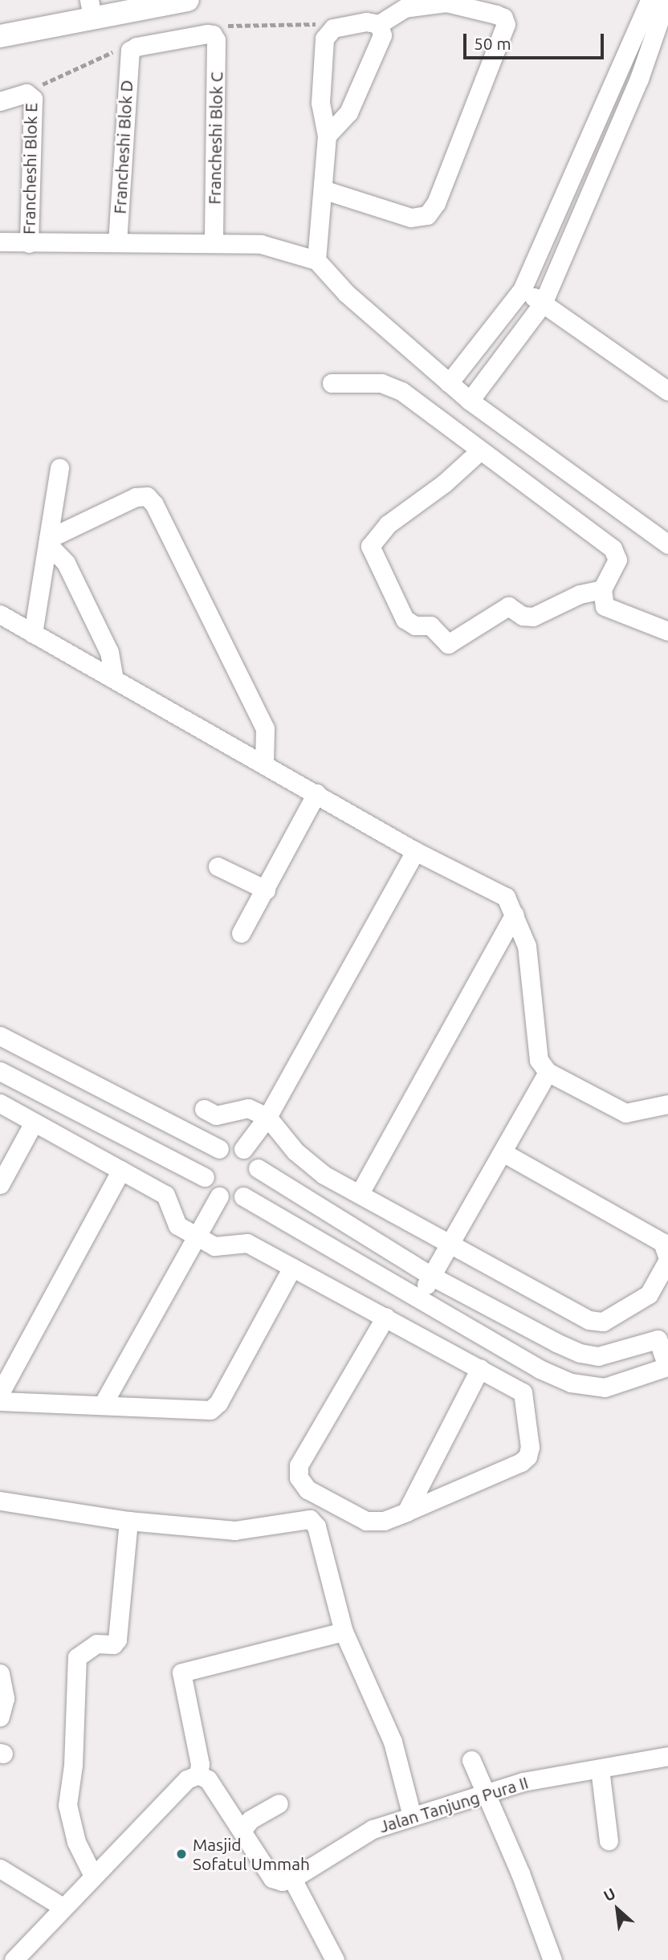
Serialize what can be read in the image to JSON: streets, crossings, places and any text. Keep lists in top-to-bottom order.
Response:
{
  "streets": {
    "street": [
      "Francheshi Blok C",
      "Francheshi Blok D",
      "Francheshi Blok E",
      "Jalan Tanjung Pura II"
    ]
  },
  "places": ["Masjid Sofatul Ummah"],
  "scale_bar": "50 m",
  "north": "top left"
}
